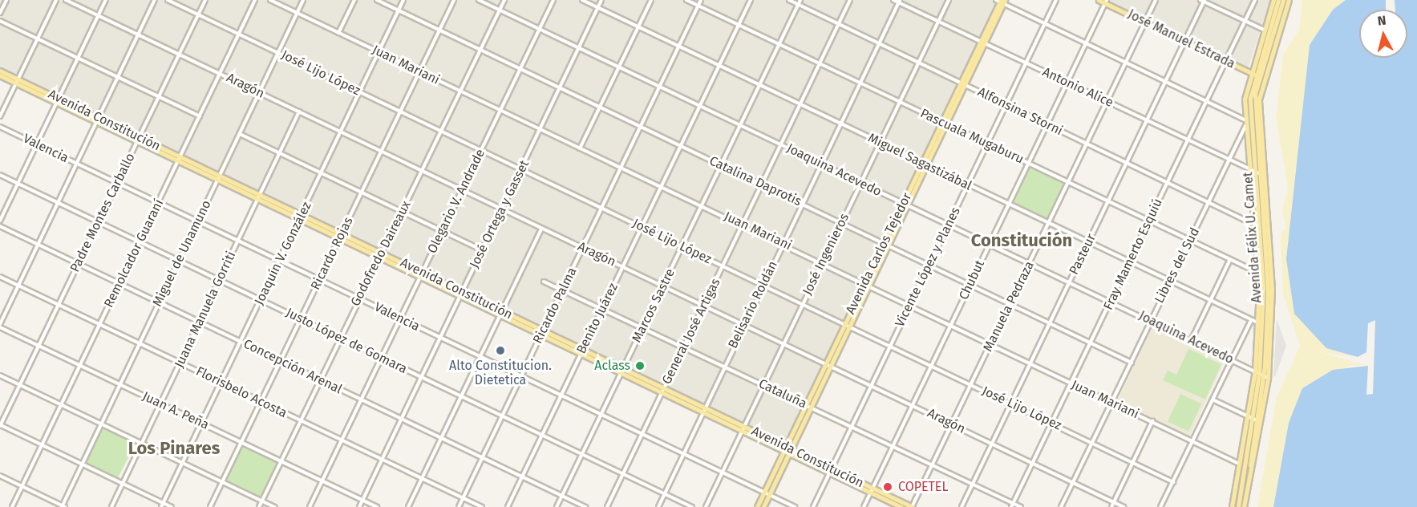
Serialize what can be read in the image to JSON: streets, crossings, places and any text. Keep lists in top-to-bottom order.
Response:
{
  "streets": {
    "main road": [
      "José Manuel Estrada",
      "Avenida Constitución",
      "Avenida Félix U. Camet",
      "Avenida Carlos Tejedor"
    ],
    "street": [
      "Juan Mariani",
      "José Lijo López",
      "Aragón",
      "Antonio Alice",
      "Alfonsina Storni",
      "Pascuala Mugaburu",
      "Valencia",
      "Miguel Sagastizábal",
      "Joaquina Acevedo",
      "Catalina Daprotis",
      "Olegario V. Andrade",
      "Padre Montes Carballo",
      "José Ortega y Gasset",
      "Remolcador Guaraní",
      "Miguel de Unamuno",
      "Joaquín V. González",
      "Ricardo Rojas",
      "Godofredo Daireaux",
      "José Ingenieros",
      "Pasteur",
      "Fray Mamerto Esquiú",
      "Libres del Sud",
      "Vicente López y Planes",
      "Chubut",
      "Belisario Roldán",
      "Ricardo Palma",
      "Marcos Sastre",
      "Manuela Pedraza",
      "Juana Manuela Gorriti",
      "Benito Juárez",
      "General José Artigas",
      "Justo López de Gomara",
      "Concepción Arenal",
      "Florisbelo Acosta",
      "Cataluña",
      "Juan A. Peña"
    ]
  },
  "crossings": [
    ["José Manuel Estrada", "Avenida Félix U. Camet"],
    ["José Manuel Estrada", "Pasteur"],
    ["José Manuel Estrada", "Fray Mamerto Esquiú"],
    ["José Manuel Estrada", "Chubut"],
    ["José Manuel Estrada", "Manuela Pedraza"],
    ["Juan Mariani", "Olegario V. Andrade"],
    ["Juan Mariani", "José Ortega y Gasset"],
    ["Juan Mariani", "Avenida Félix U. Camet"],
    ["Juan Mariani", "Miguel de Unamuno"],
    ["Juan Mariani", "Joaquín V. González"],
    ["Juan Mariani", "Ricardo Rojas"],
    ["Juan Mariani", "Godofredo Daireaux"],
    ["Juan Mariani", "Avenida Carlos Tejedor"],
    ["Juan Mariani", "José Ingenieros"],
    ["Juan Mariani", "Pasteur"],
    ["Juan Mariani", "Fray Mamerto Esquiú"],
    ["Juan Mariani", "Libres del Sud"],
    ["Juan Mariani", "Vicente López y Planes"],
    ["Juan Mariani", "Chubut"],
    ["Juan Mariani", "Belisario Roldán"],
    ["Juan Mariani", "Ricardo Palma"],
    ["Juan Mariani", "Marcos Sastre"],
    ["Juan Mariani", "Manuela Pedraza"],
    ["Juan Mariani", "Benito Juárez"],
    ["Juan Mariani", "General José Artigas"],
    ["José Lijo López", "Olegario V. Andrade"],
    ["José Lijo López", "Padre Montes Carballo"],
    ["José Lijo López", "José Ortega y Gasset"],
    ["José Lijo López", "Remolcador Guaraní"],
    ["José Lijo López", "Miguel de Unamuno"],
    ["José Lijo López", "Joaquín V. González"],
    ["José Lijo López", "Ricardo Rojas"],
    ["José Lijo López", "Godofredo Daireaux"],
    ["José Lijo López", "Avenida Carlos Tejedor"],
    ["José Lijo López", "José Ingenieros"],
    ["José Lijo López", "Pasteur"],
    ["José Lijo López", "Fray Mamerto Esquiú"],
    ["José Lijo López", "Libres del Sud"],
    ["José Lijo López", "Vicente López y Planes"],
    ["José Lijo López", "Chubut"],
    ["José Lijo López", "Belisario Roldán"],
    ["José Lijo López", "Ricardo Palma"],
    ["José Lijo López", "Marcos Sastre"],
    ["José Lijo López", "Manuela Pedraza"],
    ["José Lijo López", "Benito Juárez"],
    ["José Lijo López", "General José Artigas"],
    ["Aragón", "Olegario V. Andrade"],
    ["Aragón", "Padre Montes Carballo"],
    ["Aragón", "José Ortega y Gasset"],
    ["Aragón", "Remolcador Guaraní"],
    ["Aragón", "Miguel de Unamuno"],
    ["Aragón", "Joaquín V. González"],
    ["Aragón", "Ricardo Rojas"],
    ["Aragón", "Godofredo Daireaux"],
    ["Aragón", "Avenida Carlos Tejedor"],
    ["Aragón", "José Ingenieros"],
    ["Aragón", "Pasteur"],
    ["Aragón", "Fray Mamerto Esquiú"],
    ["Aragón", "Libres del Sud"],
    ["Aragón", "Vicente López y Planes"],
    ["Aragón", "Chubut"],
    ["Aragón", "Belisario Roldán"],
    ["Aragón", "Ricardo Palma"],
    ["Aragón", "Marcos Sastre"],
    ["Aragón", "Manuela Pedraza"],
    ["Aragón", "Juana Manuela Gorriti"],
    ["Aragón", "Benito Juárez"],
    ["Aragón", "General José Artigas"],
    ["Antonio Alice", "Avenida Félix U. Camet"],
    ["Antonio Alice", "Avenida Carlos Tejedor"],
    ["Antonio Alice", "José Ingenieros"],
    ["Antonio Alice", "Pasteur"],
    ["Antonio Alice", "Fray Mamerto Esquiú"],
    ["Antonio Alice", "Libres del Sud"],
    ["Antonio Alice", "Vicente López y Planes"],
    ["Antonio Alice", "Chubut"],
    ["Antonio Alice", "Belisario Roldán"],
    ["Antonio Alice", "Manuela Pedraza"],
    ["Alfonsina Storni", "Avenida Félix U. Camet"],
    ["Alfonsina Storni", "Avenida Carlos Tejedor"],
    ["Alfonsina Storni", "José Ingenieros"],
    ["Alfonsina Storni", "Pasteur"],
    ["Alfonsina Storni", "Fray Mamerto Esquiú"],
    ["Alfonsina Storni", "Libres del Sud"],
    ["Alfonsina Storni", "Vicente López y Planes"],
    ["Alfonsina Storni", "Chubut"],
    ["Alfonsina Storni", "Belisario Roldán"],
    ["Alfonsina Storni", "Marcos Sastre"],
    ["Alfonsina Storni", "Manuela Pedraza"],
    ["Alfonsina Storni", "General José Artigas"],
    ["Avenida Constitución", "Olegario V. Andrade"],
    ["Avenida Constitución", "Padre Montes Carballo"],
    ["Avenida Constitución", "José Ortega y Gasset"],
    ["Avenida Constitución", "Remolcador Guaraní"],
    ["Avenida Constitución", "Miguel de Unamuno"],
    ["Avenida Constitución", "Joaquín V. González"],
    ["Avenida Constitución", "Ricardo Rojas"],
    ["Avenida Constitución", "Godofredo Daireaux"],
    ["Avenida Constitución", "Avenida Carlos Tejedor"],
    ["Avenida Constitución", "José Ingenieros"],
    ["Avenida Constitución", "Vicente López y Planes"],
    ["Avenida Constitución", "Chubut"],
    ["Avenida Constitución", "Belisario Roldán"],
    ["Avenida Constitución", "Ricardo Palma"],
    ["Avenida Constitución", "Marcos Sastre"],
    ["Avenida Constitución", "Manuela Pedraza"],
    ["Avenida Constitución", "Juana Manuela Gorriti"],
    ["Avenida Constitución", "Benito Juárez"],
    ["Avenida Constitución", "General José Artigas"],
    ["Pascuala Mugaburu", "Avenida Félix U. Camet"],
    ["Pascuala Mugaburu", "Avenida Carlos Tejedor"],
    ["Pascuala Mugaburu", "José Ingenieros"],
    ["Pascuala Mugaburu", "Pasteur"],
    ["Pascuala Mugaburu", "Fray Mamerto Esquiú"],
    ["Pascuala Mugaburu", "Libres del Sud"],
    ["Pascuala Mugaburu", "Vicente López y Planes"],
    ["Pascuala Mugaburu", "Chubut"],
    ["Pascuala Mugaburu", "Belisario Roldán"],
    ["Pascuala Mugaburu", "Ricardo Palma"],
    ["Pascuala Mugaburu", "Marcos Sastre"],
    ["Pascuala Mugaburu", "Manuela Pedraza"],
    ["Pascuala Mugaburu", "Benito Juárez"],
    ["Pascuala Mugaburu", "General José Artigas"],
    ["Valencia", "Olegario V. Andrade"],
    ["Valencia", "Padre Montes Carballo"],
    ["Valencia", "José Ortega y Gasset"],
    ["Valencia", "Remolcador Guaraní"],
    ["Valencia", "Miguel de Unamuno"],
    ["Valencia", "Joaquín V. González"],
    ["Valencia", "Ricardo Rojas"],
    ["Valencia", "Godofredo Daireaux"],
    ["Valencia", "Avenida Carlos Tejedor"],
    ["Valencia", "José Ingenieros"],
    ["Valencia", "Belisario Roldán"],
    ["Valencia", "Ricardo Palma"],
    ["Valencia", "Marcos Sastre"],
    ["Valencia", "Juana Manuela Gorriti"],
    ["Valencia", "Benito Juárez"],
    ["Valencia", "General José Artigas"],
    ["Miguel Sagastizábal", "José Ortega y Gasset"],
    ["Miguel Sagastizábal", "Avenida Félix U. Camet"],
    ["Miguel Sagastizábal", "Avenida Carlos Tejedor"],
    ["Miguel Sagastizábal", "José Ingenieros"],
    ["Miguel Sagastizábal", "Pasteur"],
    ["Miguel Sagastizábal", "Fray Mamerto Esquiú"],
    ["Miguel Sagastizábal", "Libres del Sud"],
    ["Miguel Sagastizábal", "Vicente López y Planes"],
    ["Miguel Sagastizábal", "Chubut"],
    ["Miguel Sagastizábal", "Belisario Roldán"],
    ["Miguel Sagastizábal", "Ricardo Palma"],
    ["Miguel Sagastizábal", "Marcos Sastre"],
    ["Miguel Sagastizábal", "Manuela Pedraza"],
    ["Miguel Sagastizábal", "Benito Juárez"],
    ["Miguel Sagastizábal", "General José Artigas"],
    ["Joaquina Acevedo", "Olegario V. Andrade"],
    ["Joaquina Acevedo", "José Ortega y Gasset"],
    ["Joaquina Acevedo", "Avenida Félix U. Camet"],
    ["Joaquina Acevedo", "Godofredo Daireaux"],
    ["Joaquina Acevedo", "Avenida Carlos Tejedor"],
    ["Joaquina Acevedo", "José Ingenieros"],
    ["Joaquina Acevedo", "Pasteur"],
    ["Joaquina Acevedo", "Fray Mamerto Esquiú"],
    ["Joaquina Acevedo", "Libres del Sud"],
    ["Joaquina Acevedo", "Vicente López y Planes"],
    ["Joaquina Acevedo", "Chubut"],
    ["Joaquina Acevedo", "Belisario Roldán"],
    ["Joaquina Acevedo", "Ricardo Palma"],
    ["Joaquina Acevedo", "Marcos Sastre"],
    ["Joaquina Acevedo", "Manuela Pedraza"],
    ["Joaquina Acevedo", "Benito Juárez"],
    ["Joaquina Acevedo", "General José Artigas"],
    ["Catalina Daprotis", "Olegario V. Andrade"],
    ["Catalina Daprotis", "José Ortega y Gasset"],
    ["Catalina Daprotis", "Joaquín V. González"],
    ["Catalina Daprotis", "Ricardo Rojas"],
    ["Catalina Daprotis", "Godofredo Daireaux"],
    ["Catalina Daprotis", "Avenida Carlos Tejedor"],
    ["Catalina Daprotis", "José Ingenieros"],
    ["Catalina Daprotis", "Pasteur"],
    ["Catalina Daprotis", "Fray Mamerto Esquiú"],
    ["Catalina Daprotis", "Libres del Sud"],
    ["Catalina Daprotis", "Vicente López y Planes"],
    ["Catalina Daprotis", "Chubut"],
    ["Catalina Daprotis", "Belisario Roldán"],
    ["Catalina Daprotis", "Ricardo Palma"],
    ["Catalina Daprotis", "Marcos Sastre"],
    ["Catalina Daprotis", "Manuela Pedraza"],
    ["Catalina Daprotis", "Benito Juárez"],
    ["Catalina Daprotis", "General José Artigas"],
    ["Olegario V. Andrade", "Justo López de Gomara"],
    ["Olegario V. Andrade", "Concepción Arenal"],
    ["Olegario V. Andrade", "Florisbelo Acosta"],
    ["Olegario V. Andrade", "Juan A. Peña"],
    ["Padre Montes Carballo", "Justo López de Gomara"],
    ["Padre Montes Carballo", "Concepción Arenal"],
    ["Padre Montes Carballo", "Florisbelo Acosta"],
    ["Padre Montes Carballo", "Juan A. Peña"],
    ["José Ortega y Gasset", "Justo López de Gomara"],
    ["José Ortega y Gasset", "Concepción Arenal"],
    ["José Ortega y Gasset", "Florisbelo Acosta"],
    ["José Ortega y Gasset", "Juan A. Peña"],
    ["Avenida Félix U. Camet", "Libres del Sud"],
    ["Remolcador Guaraní", "Justo López de Gomara"],
    ["Remolcador Guaraní", "Concepción Arenal"],
    ["Remolcador Guaraní", "Florisbelo Acosta"],
    ["Remolcador Guaraní", "Juan A. Peña"],
    ["Miguel de Unamuno", "Justo López de Gomara"],
    ["Miguel de Unamuno", "Concepción Arenal"],
    ["Miguel de Unamuno", "Florisbelo Acosta"],
    ["Miguel de Unamuno", "Juan A. Peña"],
    ["Joaquín V. González", "Justo López de Gomara"],
    ["Joaquín V. González", "Concepción Arenal"],
    ["Joaquín V. González", "Florisbelo Acosta"],
    ["Joaquín V. González", "Juan A. Peña"],
    ["Ricardo Rojas", "Justo López de Gomara"],
    ["Ricardo Rojas", "Concepción Arenal"],
    ["Ricardo Rojas", "Florisbelo Acosta"],
    ["Ricardo Rojas", "Juan A. Peña"],
    ["Godofredo Daireaux", "Justo López de Gomara"],
    ["Godofredo Daireaux", "Concepción Arenal"],
    ["Godofredo Daireaux", "Florisbelo Acosta"],
    ["Godofredo Daireaux", "Juan A. Peña"],
    ["Avenida Carlos Tejedor", "Cataluña"],
    ["José Ingenieros", "Cataluña"],
    ["Pasteur", "Cataluña"],
    ["Fray Mamerto Esquiú", "Cataluña"],
    ["Vicente López y Planes", "Cataluña"],
    ["Chubut", "Cataluña"],
    ["Belisario Roldán", "Justo López de Gomara"],
    ["Belisario Roldán", "Cataluña"],
    ["Ricardo Palma", "Justo López de Gomara"],
    ["Ricardo Palma", "Concepción Arenal"],
    ["Ricardo Palma", "Florisbelo Acosta"],
    ["Ricardo Palma", "Cataluña"],
    ["Marcos Sastre", "Justo López de Gomara"],
    ["Marcos Sastre", "Concepción Arenal"],
    ["Marcos Sastre", "Cataluña"],
    ["Manuela Pedraza", "Cataluña"],
    ["Juana Manuela Gorriti", "Justo López de Gomara"],
    ["Juana Manuela Gorriti", "Concepción Arenal"],
    ["Juana Manuela Gorriti", "Florisbelo Acosta"],
    ["Juana Manuela Gorriti", "Juan A. Peña"],
    ["Benito Juárez", "Justo López de Gomara"],
    ["Benito Juárez", "Concepción Arenal"],
    ["Benito Juárez", "Cataluña"],
    ["General José Artigas", "Justo López de Gomara"],
    ["General José Artigas", "Cataluña"]
  ],
  "districts": ["Constitución", "Los Pinares"],
  "places": ["Alto Constitucion. Dietetica", "Aclass", "COPETEL"],
  "north": "top"
}
